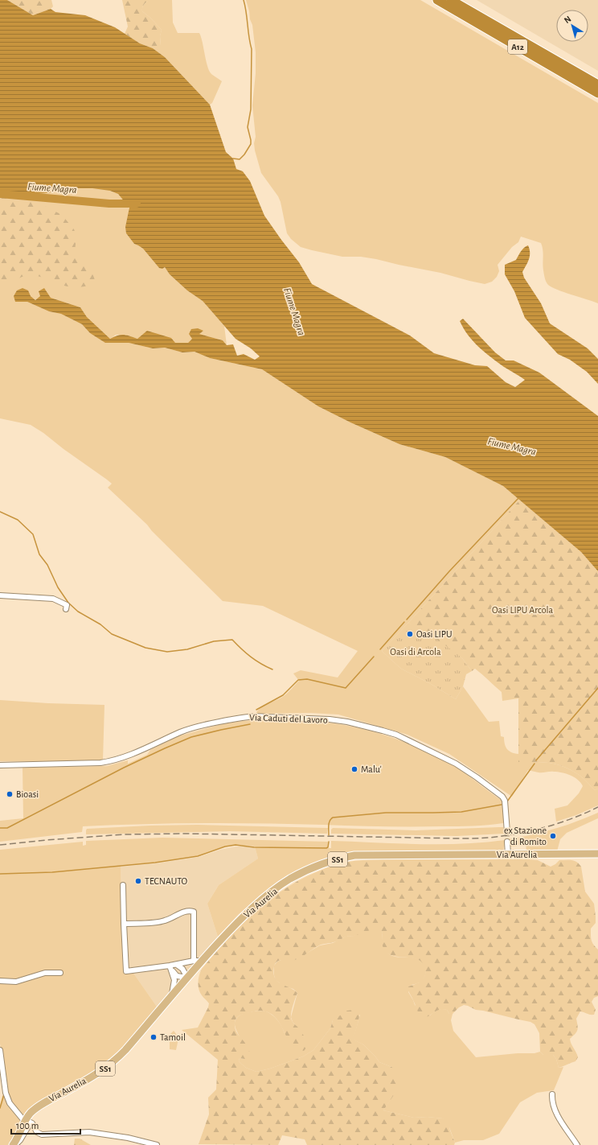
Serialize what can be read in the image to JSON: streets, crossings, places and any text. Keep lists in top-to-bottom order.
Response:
{
  "streets": {
    "highway": ["A12"],
    "main road": ["Via Aurelia", "SS1"],
    "street": ["Via Caduti del Lavoro"]
  },
  "water": ["Fiume Magra"],
  "parks": ["Oasi LIPU Arcola", "Oasi di Arcola"],
  "places": [
    "Oasi LIPU",
    "Malu'",
    "Bioasi",
    "ex Stazione di Romito",
    "TECNAUTO",
    "Tamoil"
  ],
  "scale_bar": "100 m",
  "north": "top left"
}
